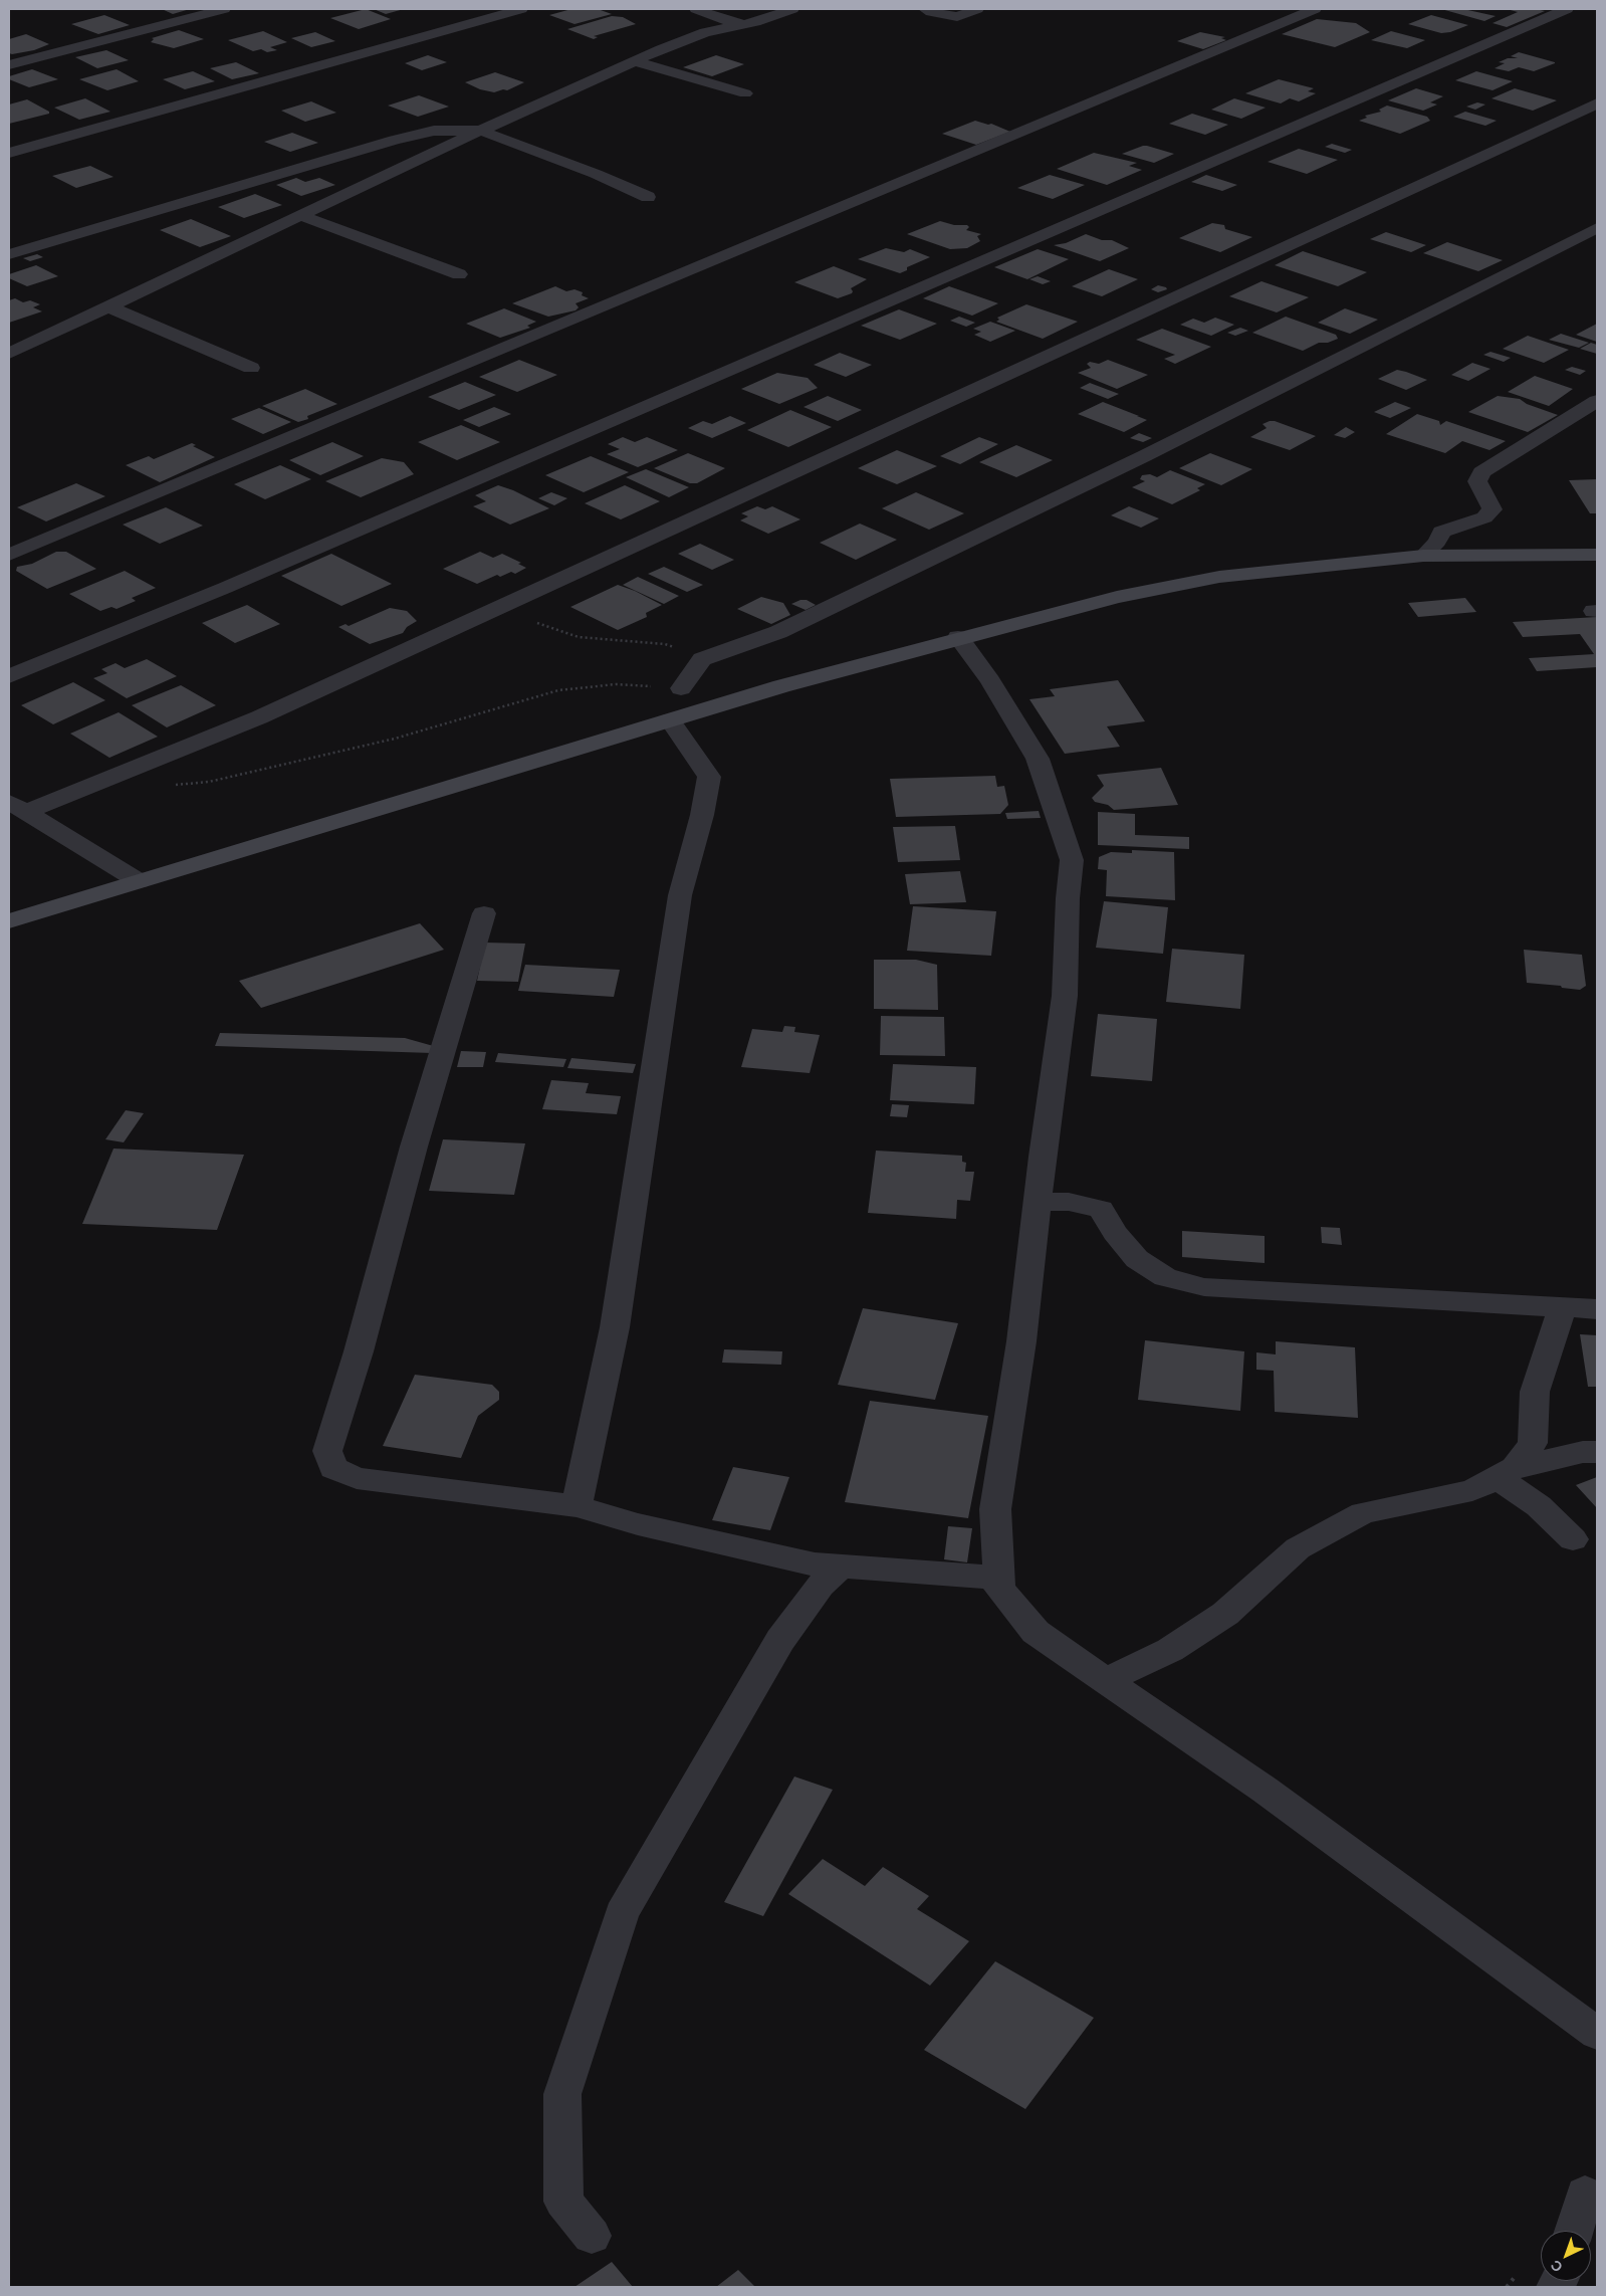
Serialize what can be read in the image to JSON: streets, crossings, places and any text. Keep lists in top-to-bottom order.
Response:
{
  "north": "bottom left"
}
